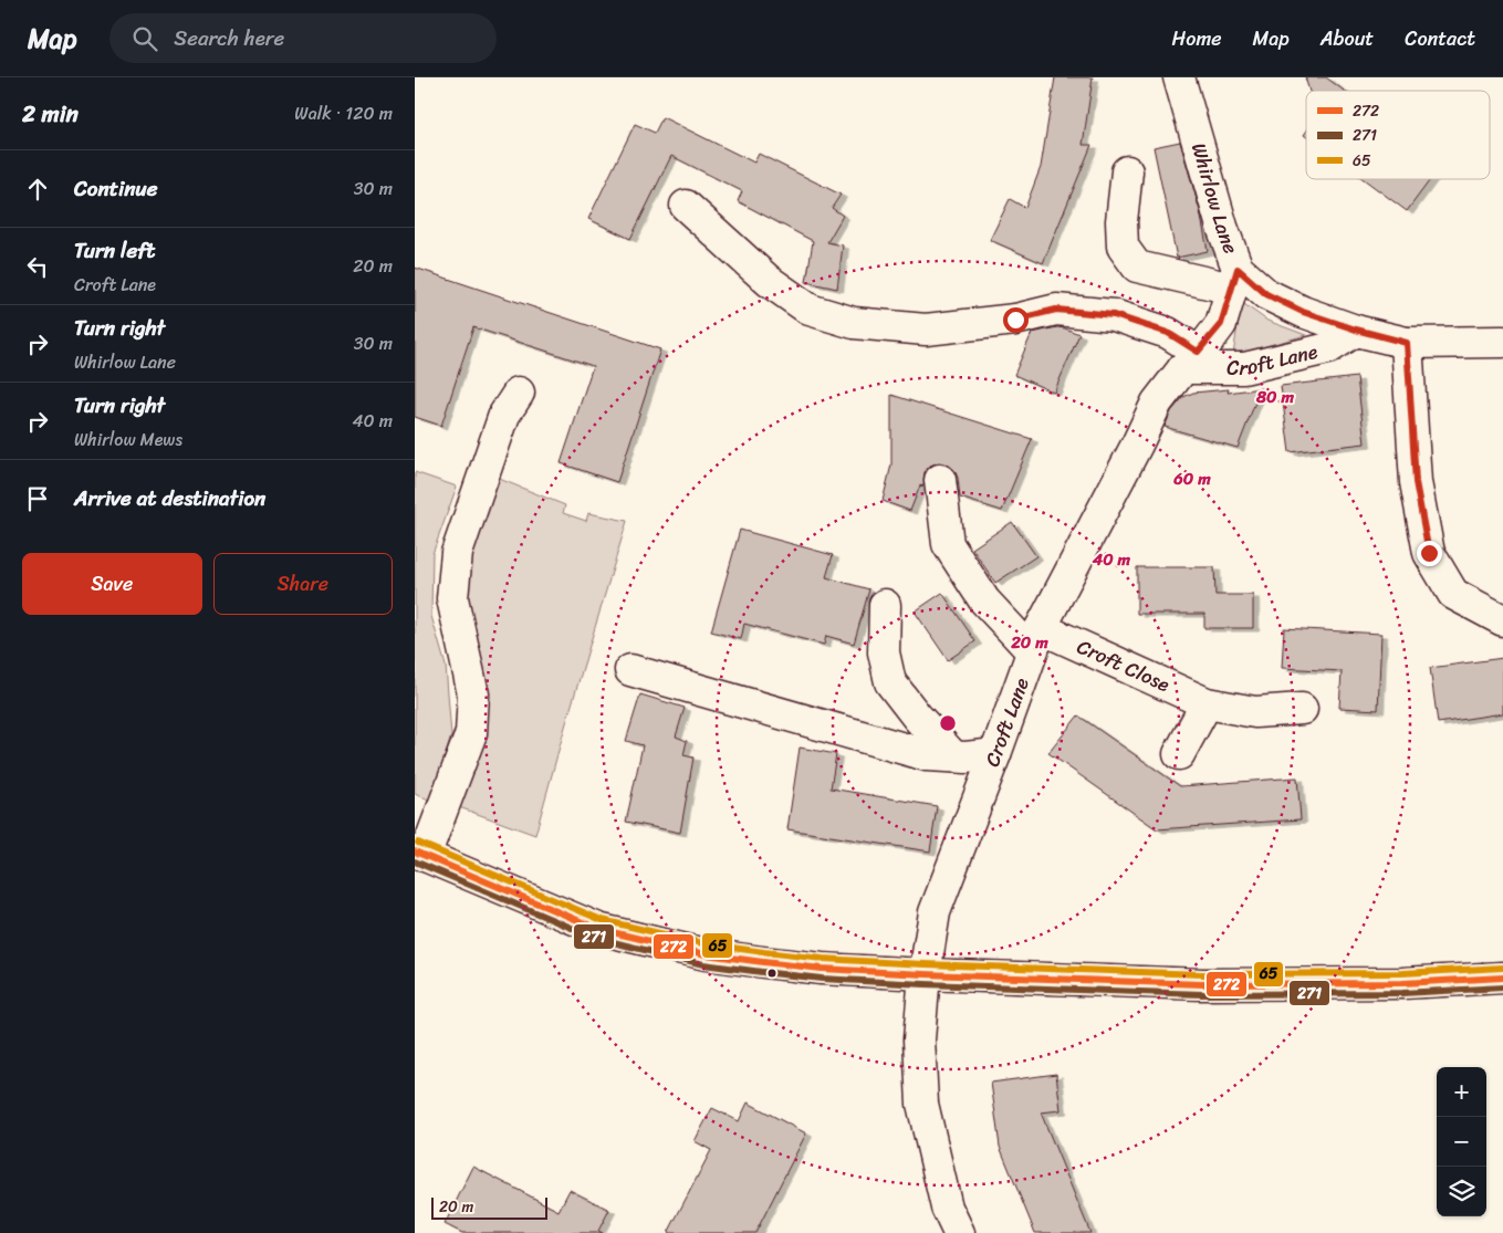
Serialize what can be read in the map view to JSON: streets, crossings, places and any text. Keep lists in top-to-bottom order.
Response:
{
  "streets": {
    "street": ["Whirlow Lane", "Croft Lane", "Croft Close"]
  },
  "crossings": [
    ["Whirlow Lane", "Croft Lane"],
    ["Croft Lane", "Croft Close"]
  ],
  "lines": ["transit line 65", "transit line 272", "transit line 271"],
  "legend": ["272", "271", "65"],
  "scale_bar": "20 m",
  "page": {
    "header": "Map",
    "search": "Search here",
    "nav": [
      "Home",
      "Map",
      "About",
      "Contact"
    ],
    "heading": ["2 min", "Walk · 120 m"],
    "list": [
      ["Continue", "30 m"],
      ["Turn left", "Croft Lane", "20 m"],
      ["Turn right", "Whirlow Lane", "30 m"],
      ["Turn right", "Whirlow Mews", "40 m"],
      "Arrive at destination"
    ],
    "buttons": ["Save", "Share"],
    "map_buttons": ["+", "−"],
    "scale": "20 m"
  },
  "rings": [
    "80 m",
    "60 m",
    "40 m",
    "20 m"
  ]
}
